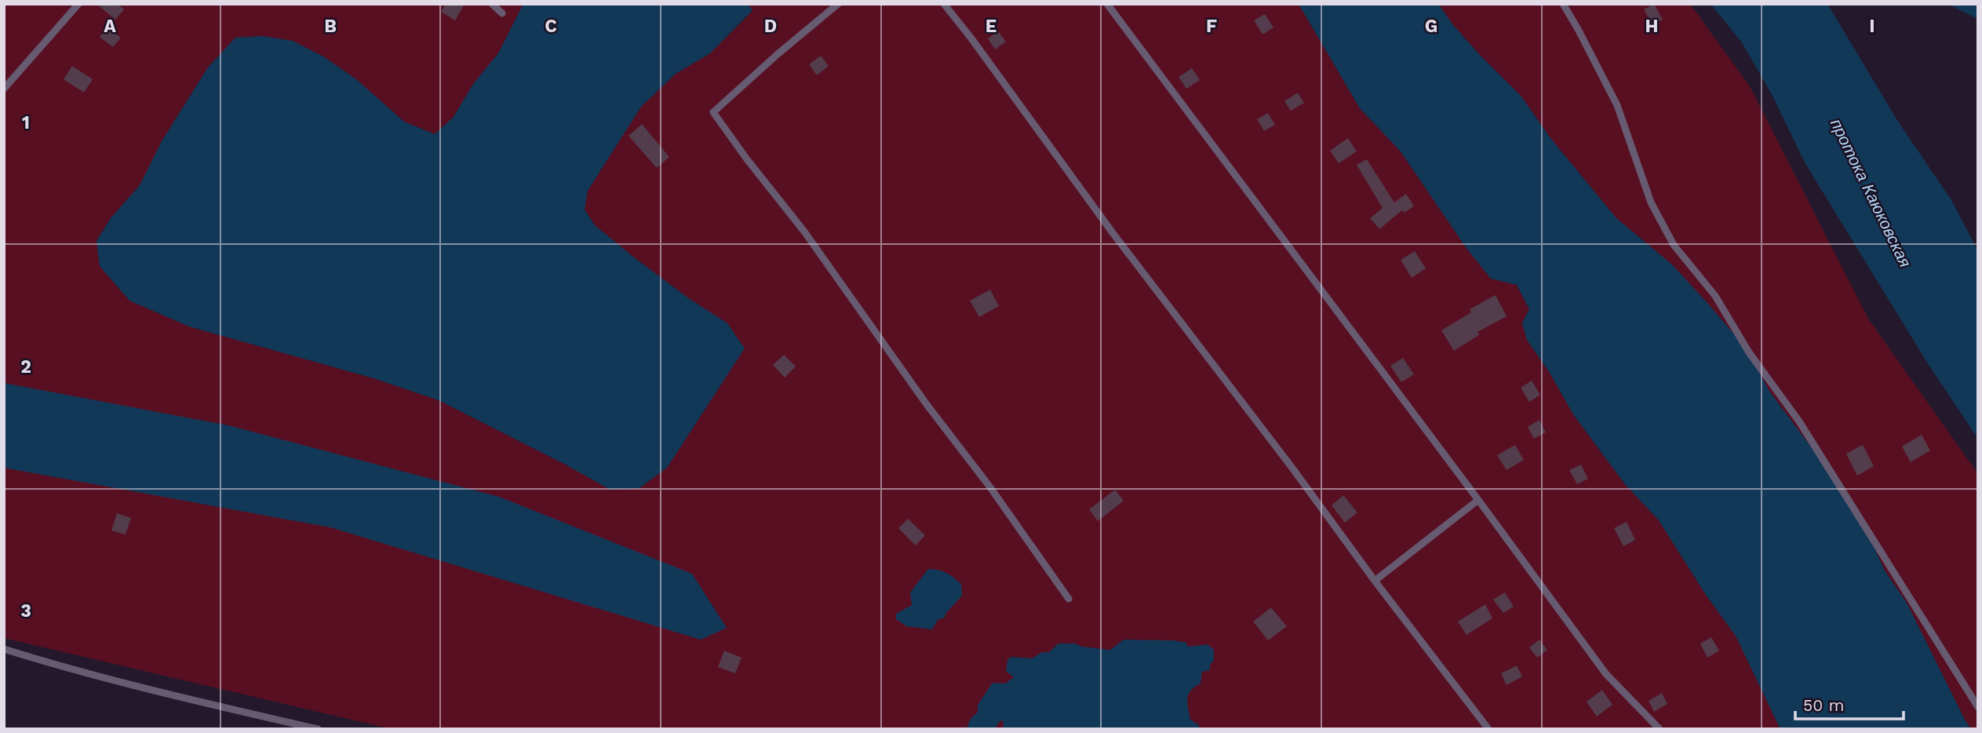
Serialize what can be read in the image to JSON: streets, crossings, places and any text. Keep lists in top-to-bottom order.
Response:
{
  "water": ["протока Каюковская"],
  "scale_bar": "50 m",
  "grid": {
    "columns": [
      "A",
      "B",
      "C",
      "D",
      "E",
      "F",
      "G",
      "H",
      "I"
    ],
    "rows": ["1", "2", "3"]
  }
}
